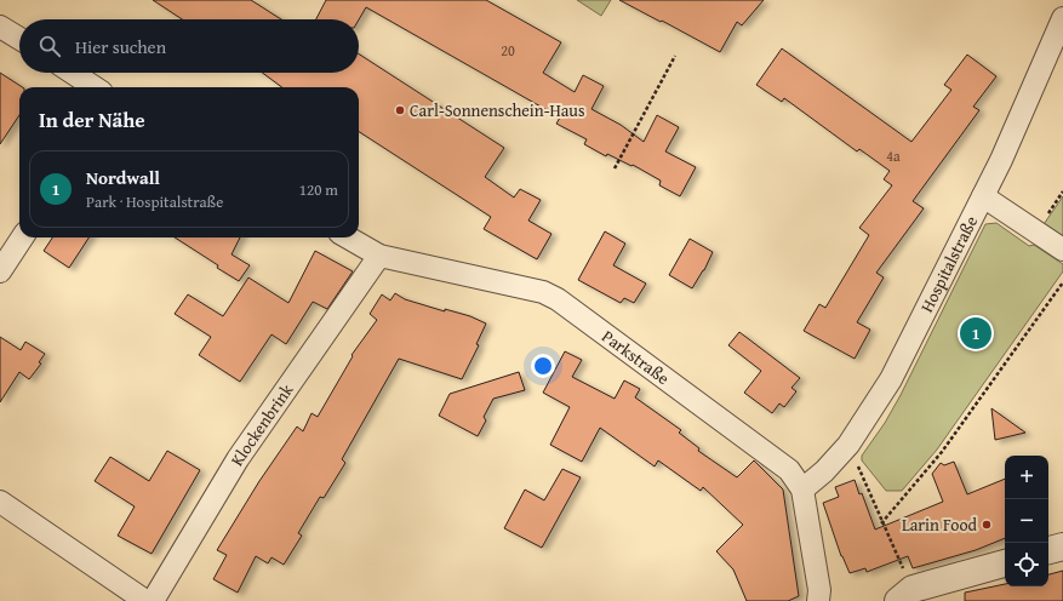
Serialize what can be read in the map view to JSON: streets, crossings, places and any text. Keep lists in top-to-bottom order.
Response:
{
  "streets": {
    "street": ["Hospitalstraße", "Parkstraße", "Klockenbrink"]
  },
  "crossings": [
    ["Hospitalstraße", "Parkstraße"],
    ["Parkstraße", "Klockenbrink"]
  ],
  "places": ["Carl-Sonnenschein-Haus", "Larin Food"],
  "house_numbers": ["20", "4a"],
  "page": {
    "search": "Hier suchen",
    "heading": "In der Nähe",
    "list": [
      {
        "mark": "1",
        "name": "Nordwall",
        "note": "Park · Hospitalstraße",
        "value": "120 m"
      }
    ],
    "pins": "1",
    "map_buttons": ["+", "−"]
  }
}
